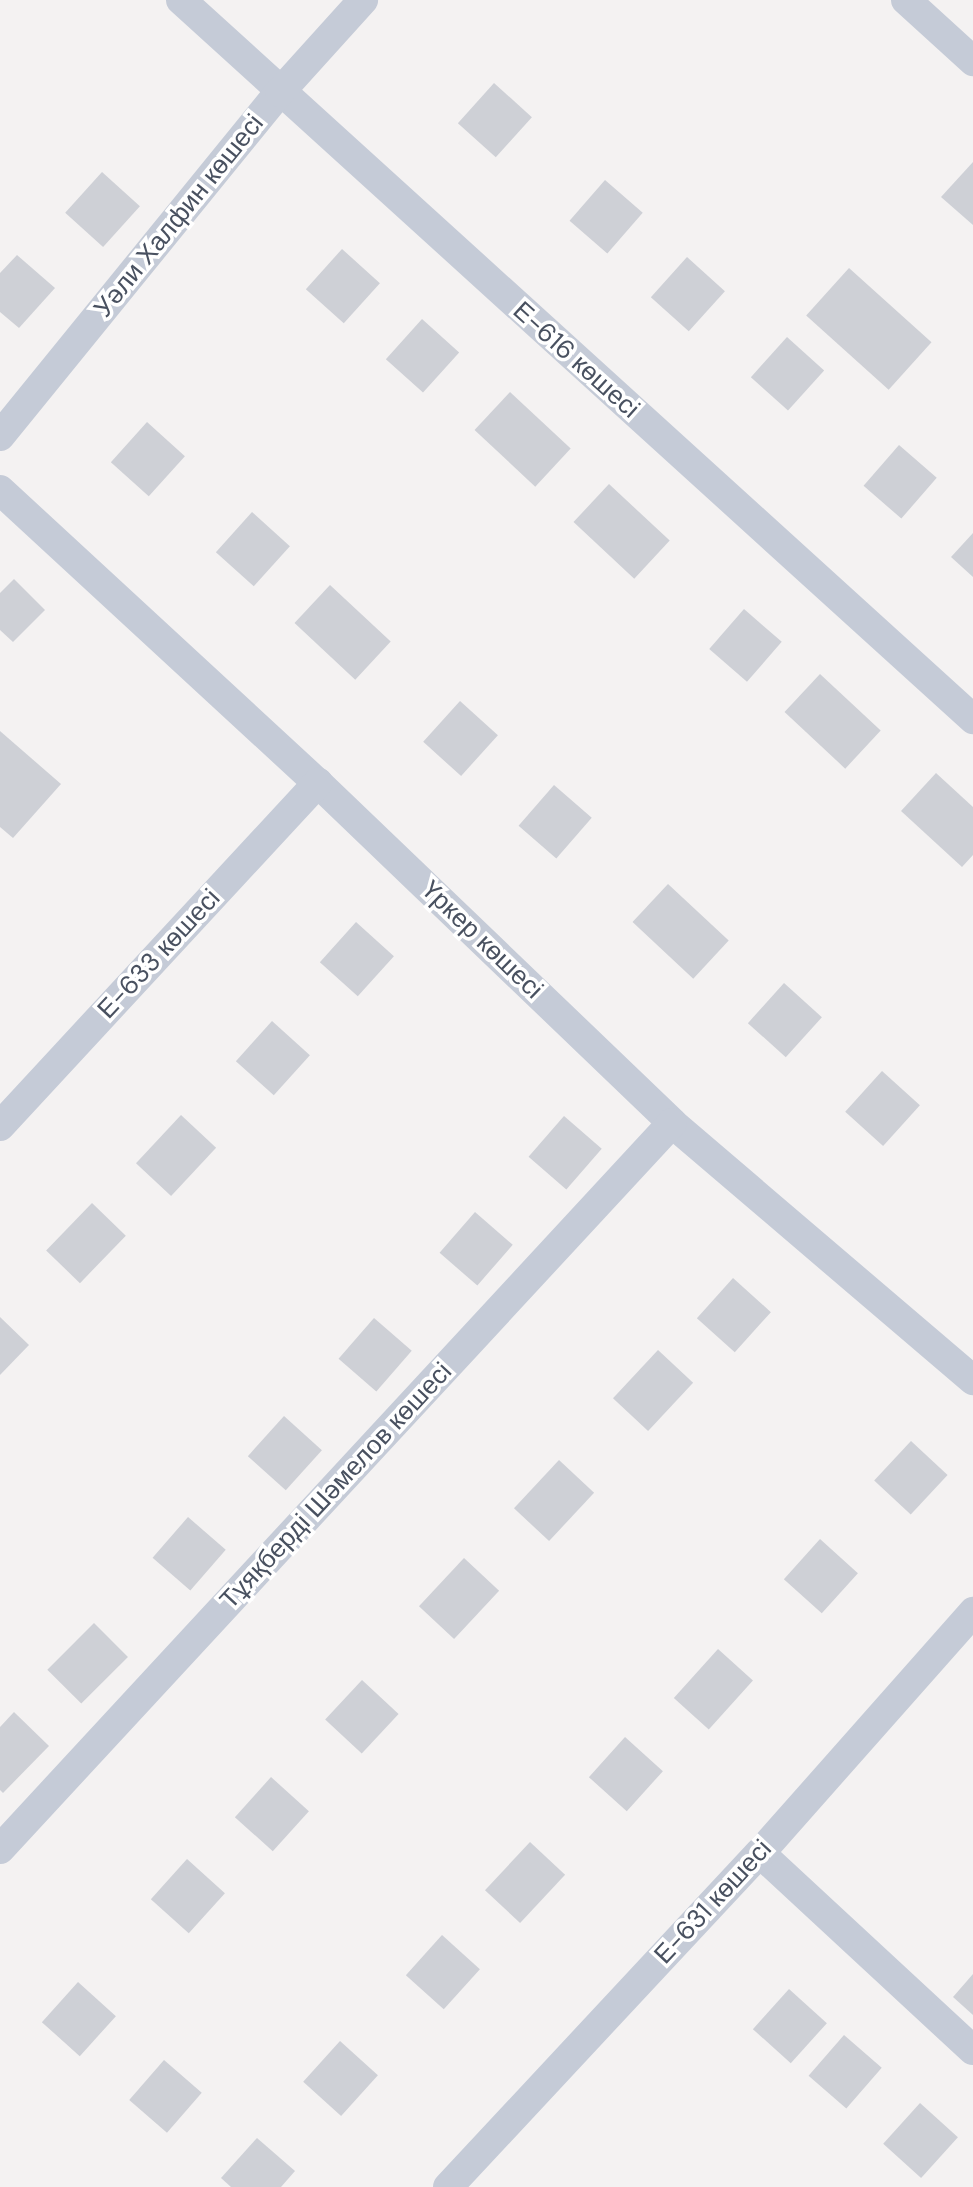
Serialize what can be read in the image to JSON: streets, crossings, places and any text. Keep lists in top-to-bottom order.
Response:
{
  "streets": {
    "street": [
      "Уәли Халфин көшесі",
      "Е-616 көшесі",
      "Үркер көшесі",
      "Е-633 көшесі",
      "Тұяқберді Шәмелов көшесі",
      "Е-631 көшесі"
    ]
  },
  "crossings": [
    ["Уәли Халфин көшесі", "Е-616 көшесі"],
    ["Үркер көшесі", "Е-633 көшесі"],
    ["Үркер көшесі", "Тұяқберді Шәмелов көшесі"]
  ]
}
